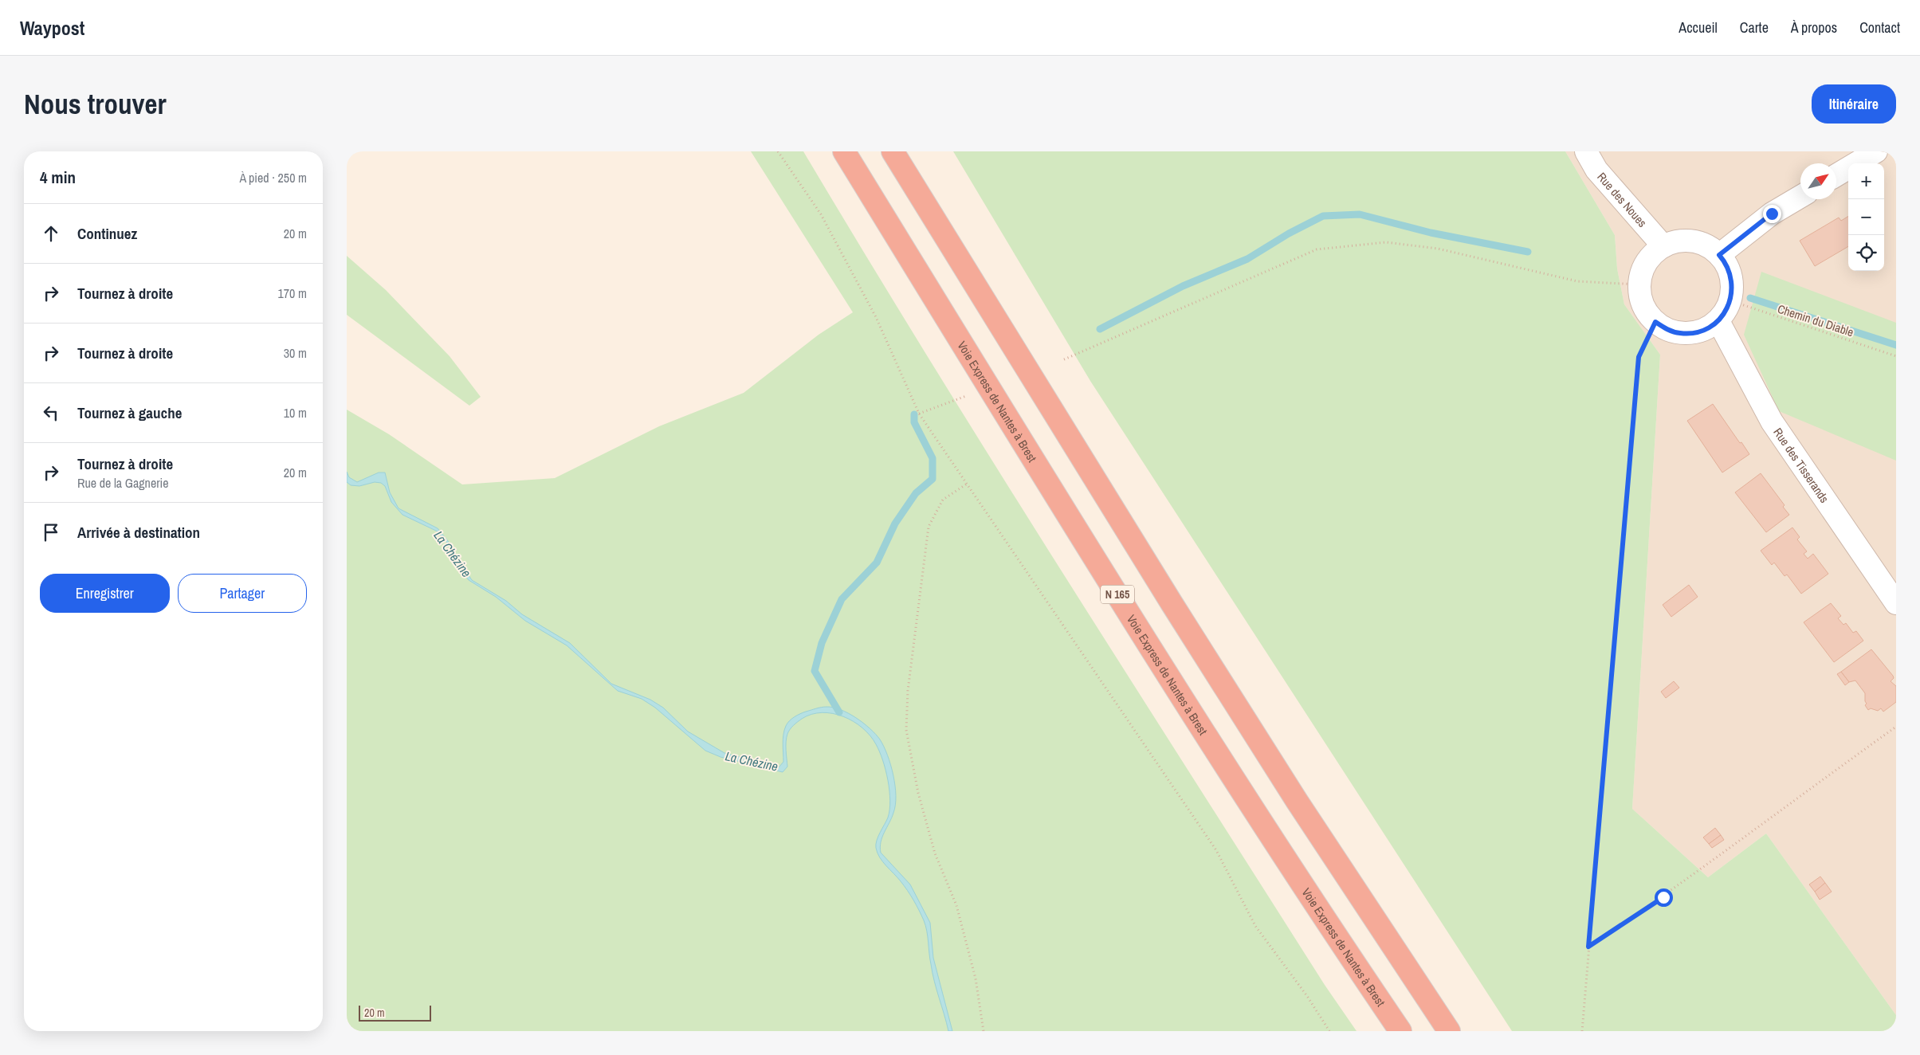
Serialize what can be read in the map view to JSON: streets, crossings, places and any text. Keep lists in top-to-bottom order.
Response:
{
  "streets": {
    "highway": ["Voie Express de Nantes à Brest", "N 165"],
    "street": ["Rue des Noues", "Rue des Tisserands"],
    "path": ["Chemin du Diable"]
  },
  "crossings": [
    ["Rue des Noues", "Chemin du Diable"],
    ["Rue des Noues", "Rue des Tisserands"],
    ["Chemin du Diable", "Rue des Tisserands"]
  ],
  "water": ["La Chézine"],
  "scale_bar": "20 m",
  "north": "top right",
  "page": {
    "header": "Waypost",
    "nav": [
      "Accueil",
      "Carte",
      "À propos",
      "Contact"
    ],
    "buttons": [
      "Itinéraire",
      ["Enregistrer", "Partager"]
    ],
    "title": "Nous trouver",
    "heading": ["4 min", "À pied · 250 m"],
    "map_buttons": ["+", "−"],
    "list": [
      ["Continuez", "20 m"],
      ["Tournez à droite", "170 m"],
      ["Tournez à droite", "30 m"],
      ["Tournez à gauche", "10 m"],
      ["Tournez à droite", "Rue de la Gagnerie", "20 m"],
      "Arrivée à destination"
    ],
    "scale": "20 m"
  }
}
